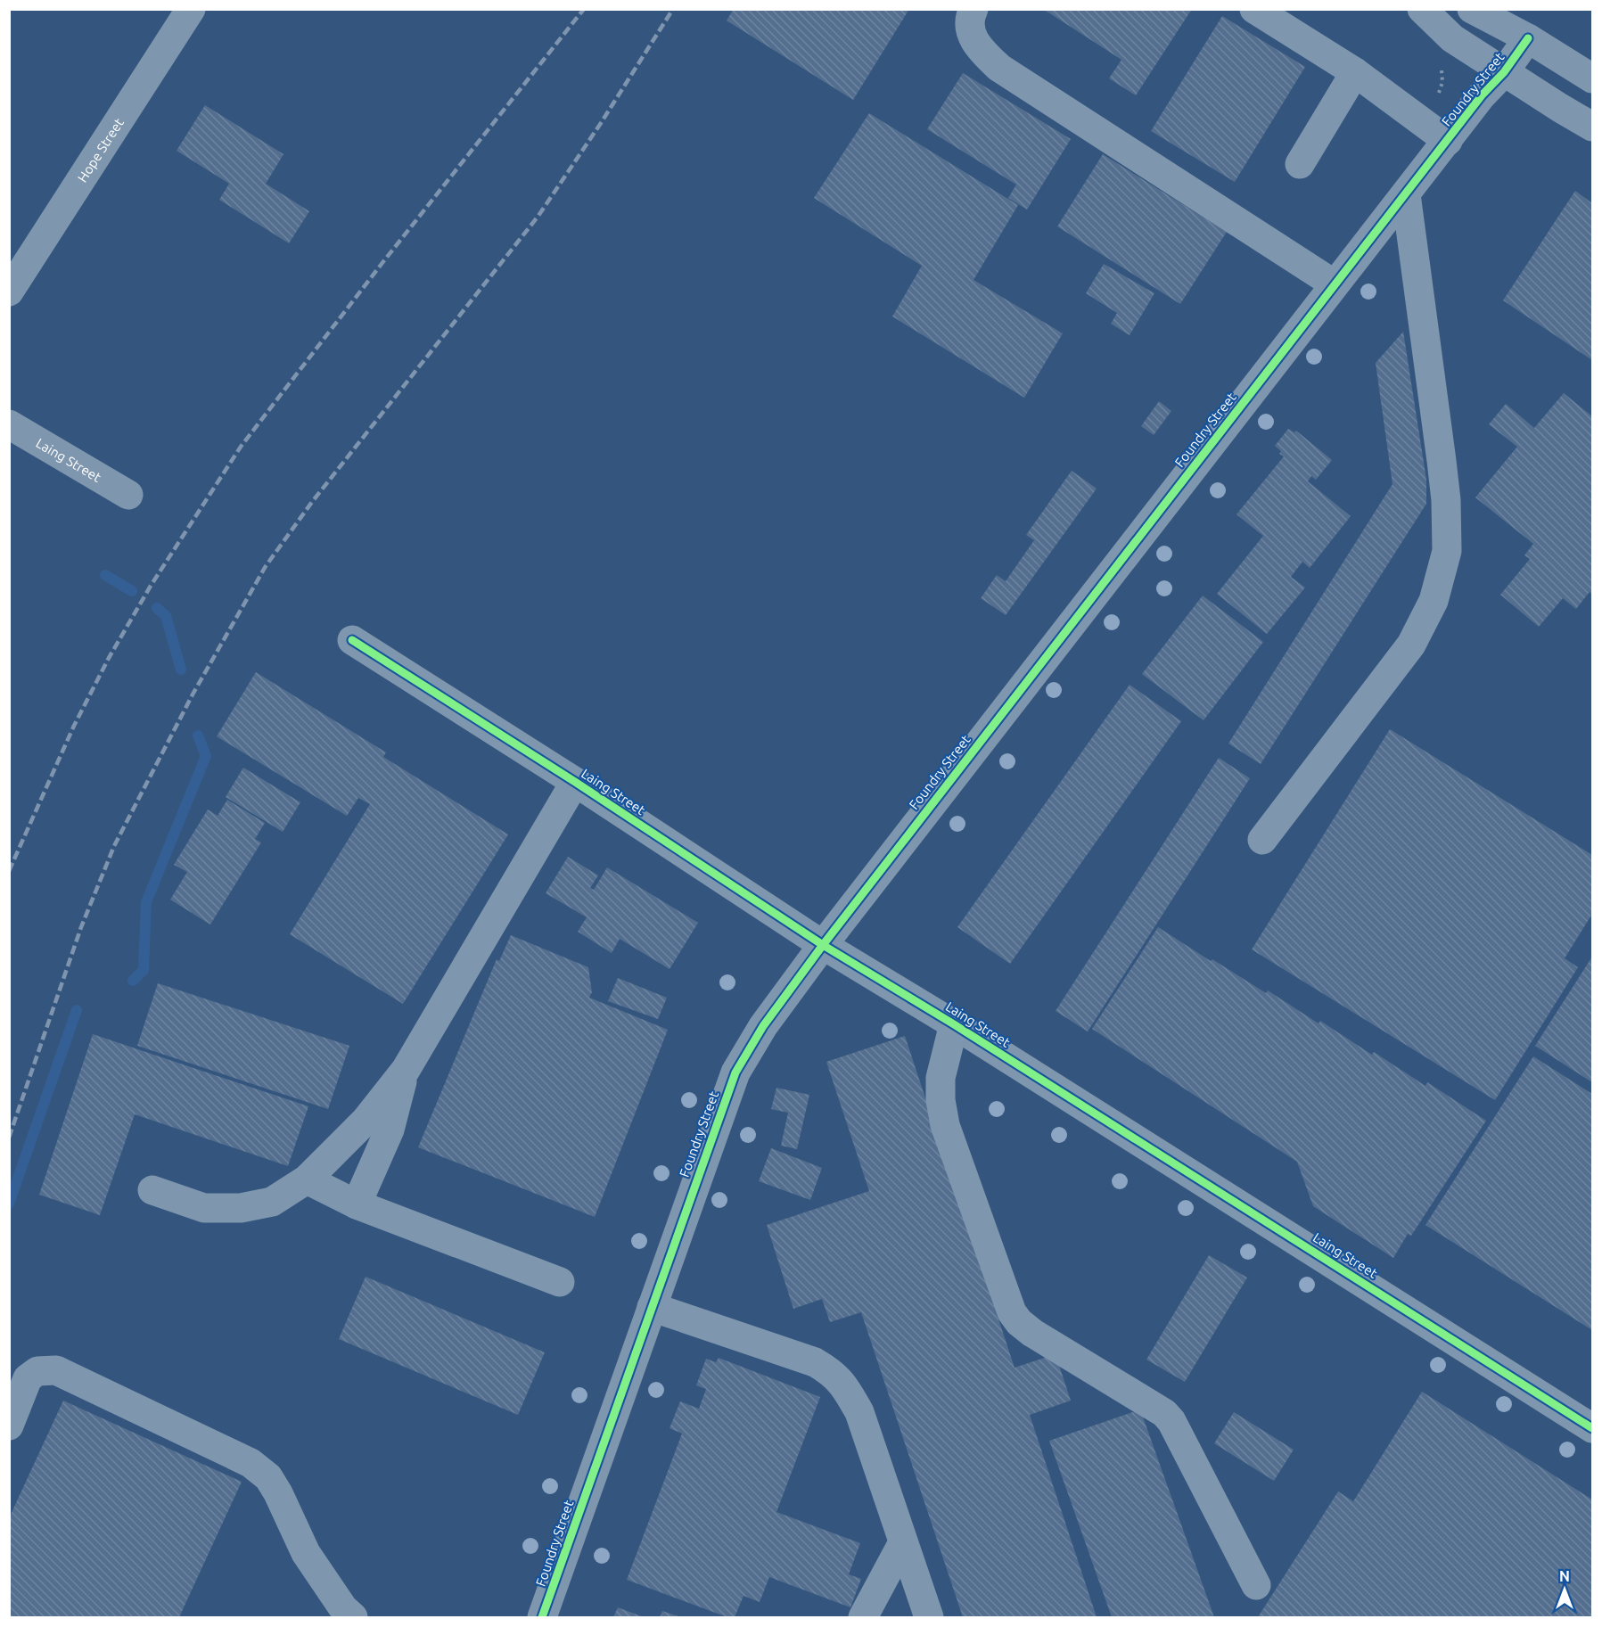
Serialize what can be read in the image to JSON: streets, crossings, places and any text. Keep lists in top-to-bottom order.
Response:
{
  "streets": {
    "street": ["Foundry Street", "Hope Street", "Laing Street"]
  },
  "crossings": [
    ["Foundry Street", "Laing Street"]
  ],
  "north": "top"
}
